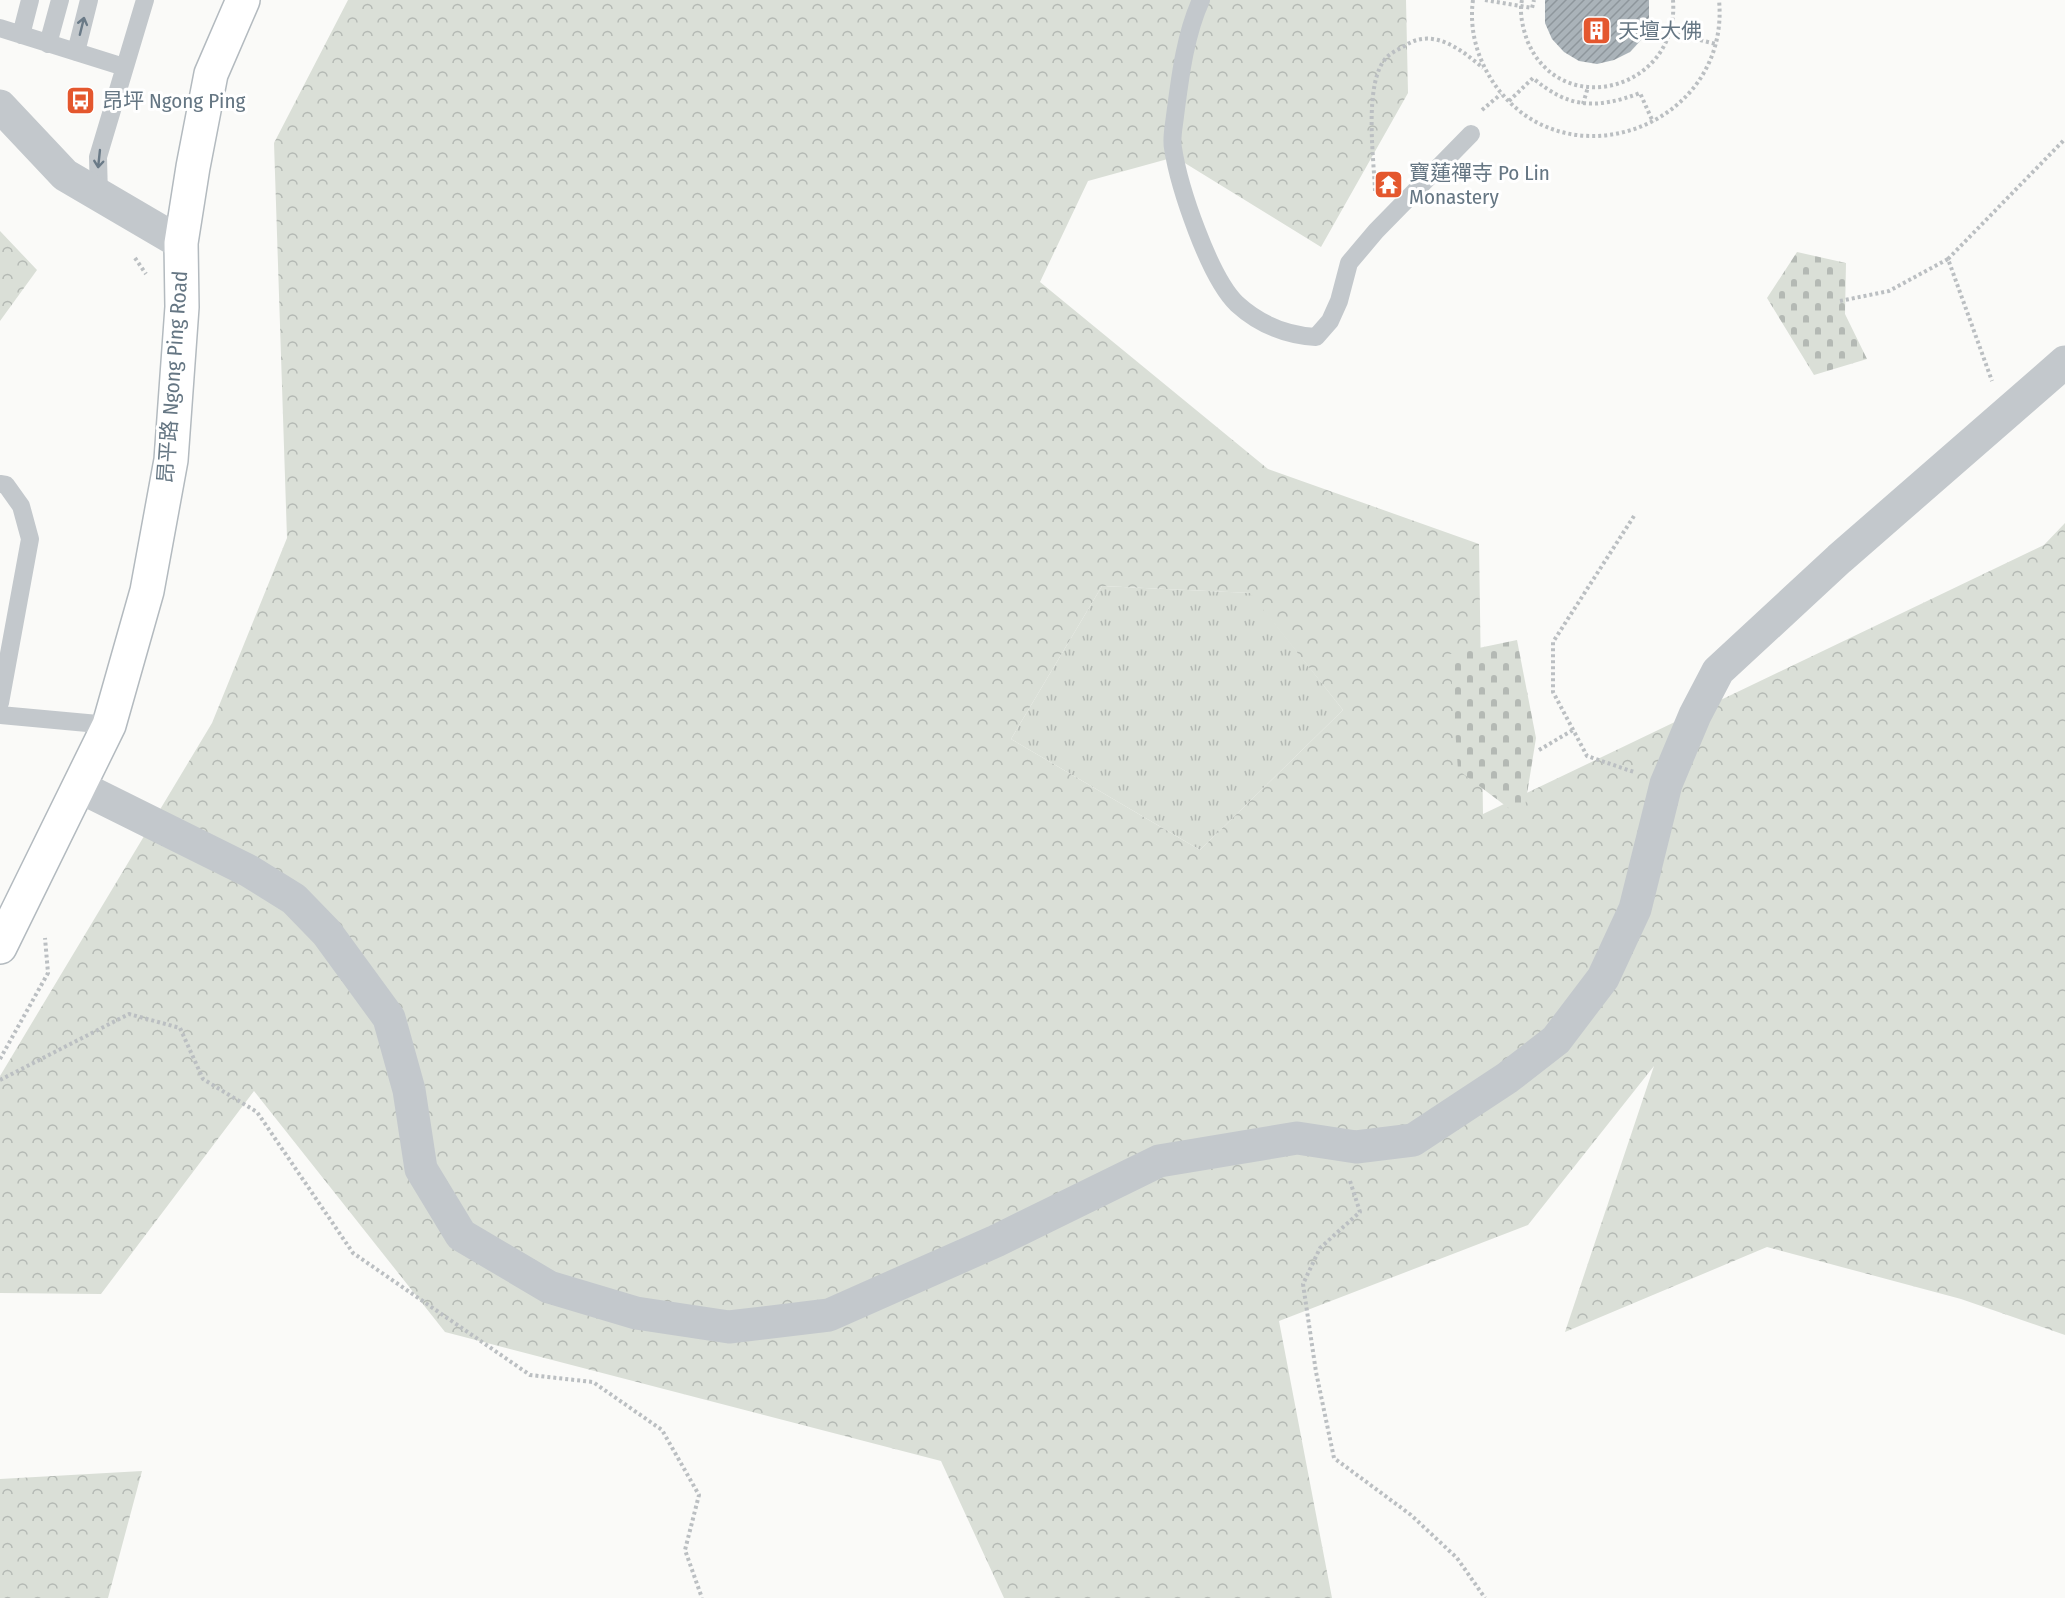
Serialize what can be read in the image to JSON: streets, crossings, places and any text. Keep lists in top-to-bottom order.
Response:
{
  "streets": {
    "main road": ["昂平路 Ngong Ping Road"]
  },
  "places": {
    "building": ["天壇大佛"],
    "bus stop": ["昂坪 Ngong Ping"],
    "temple": ["寶蓮禪寺 Po Lin Monastery"]
  }
}
